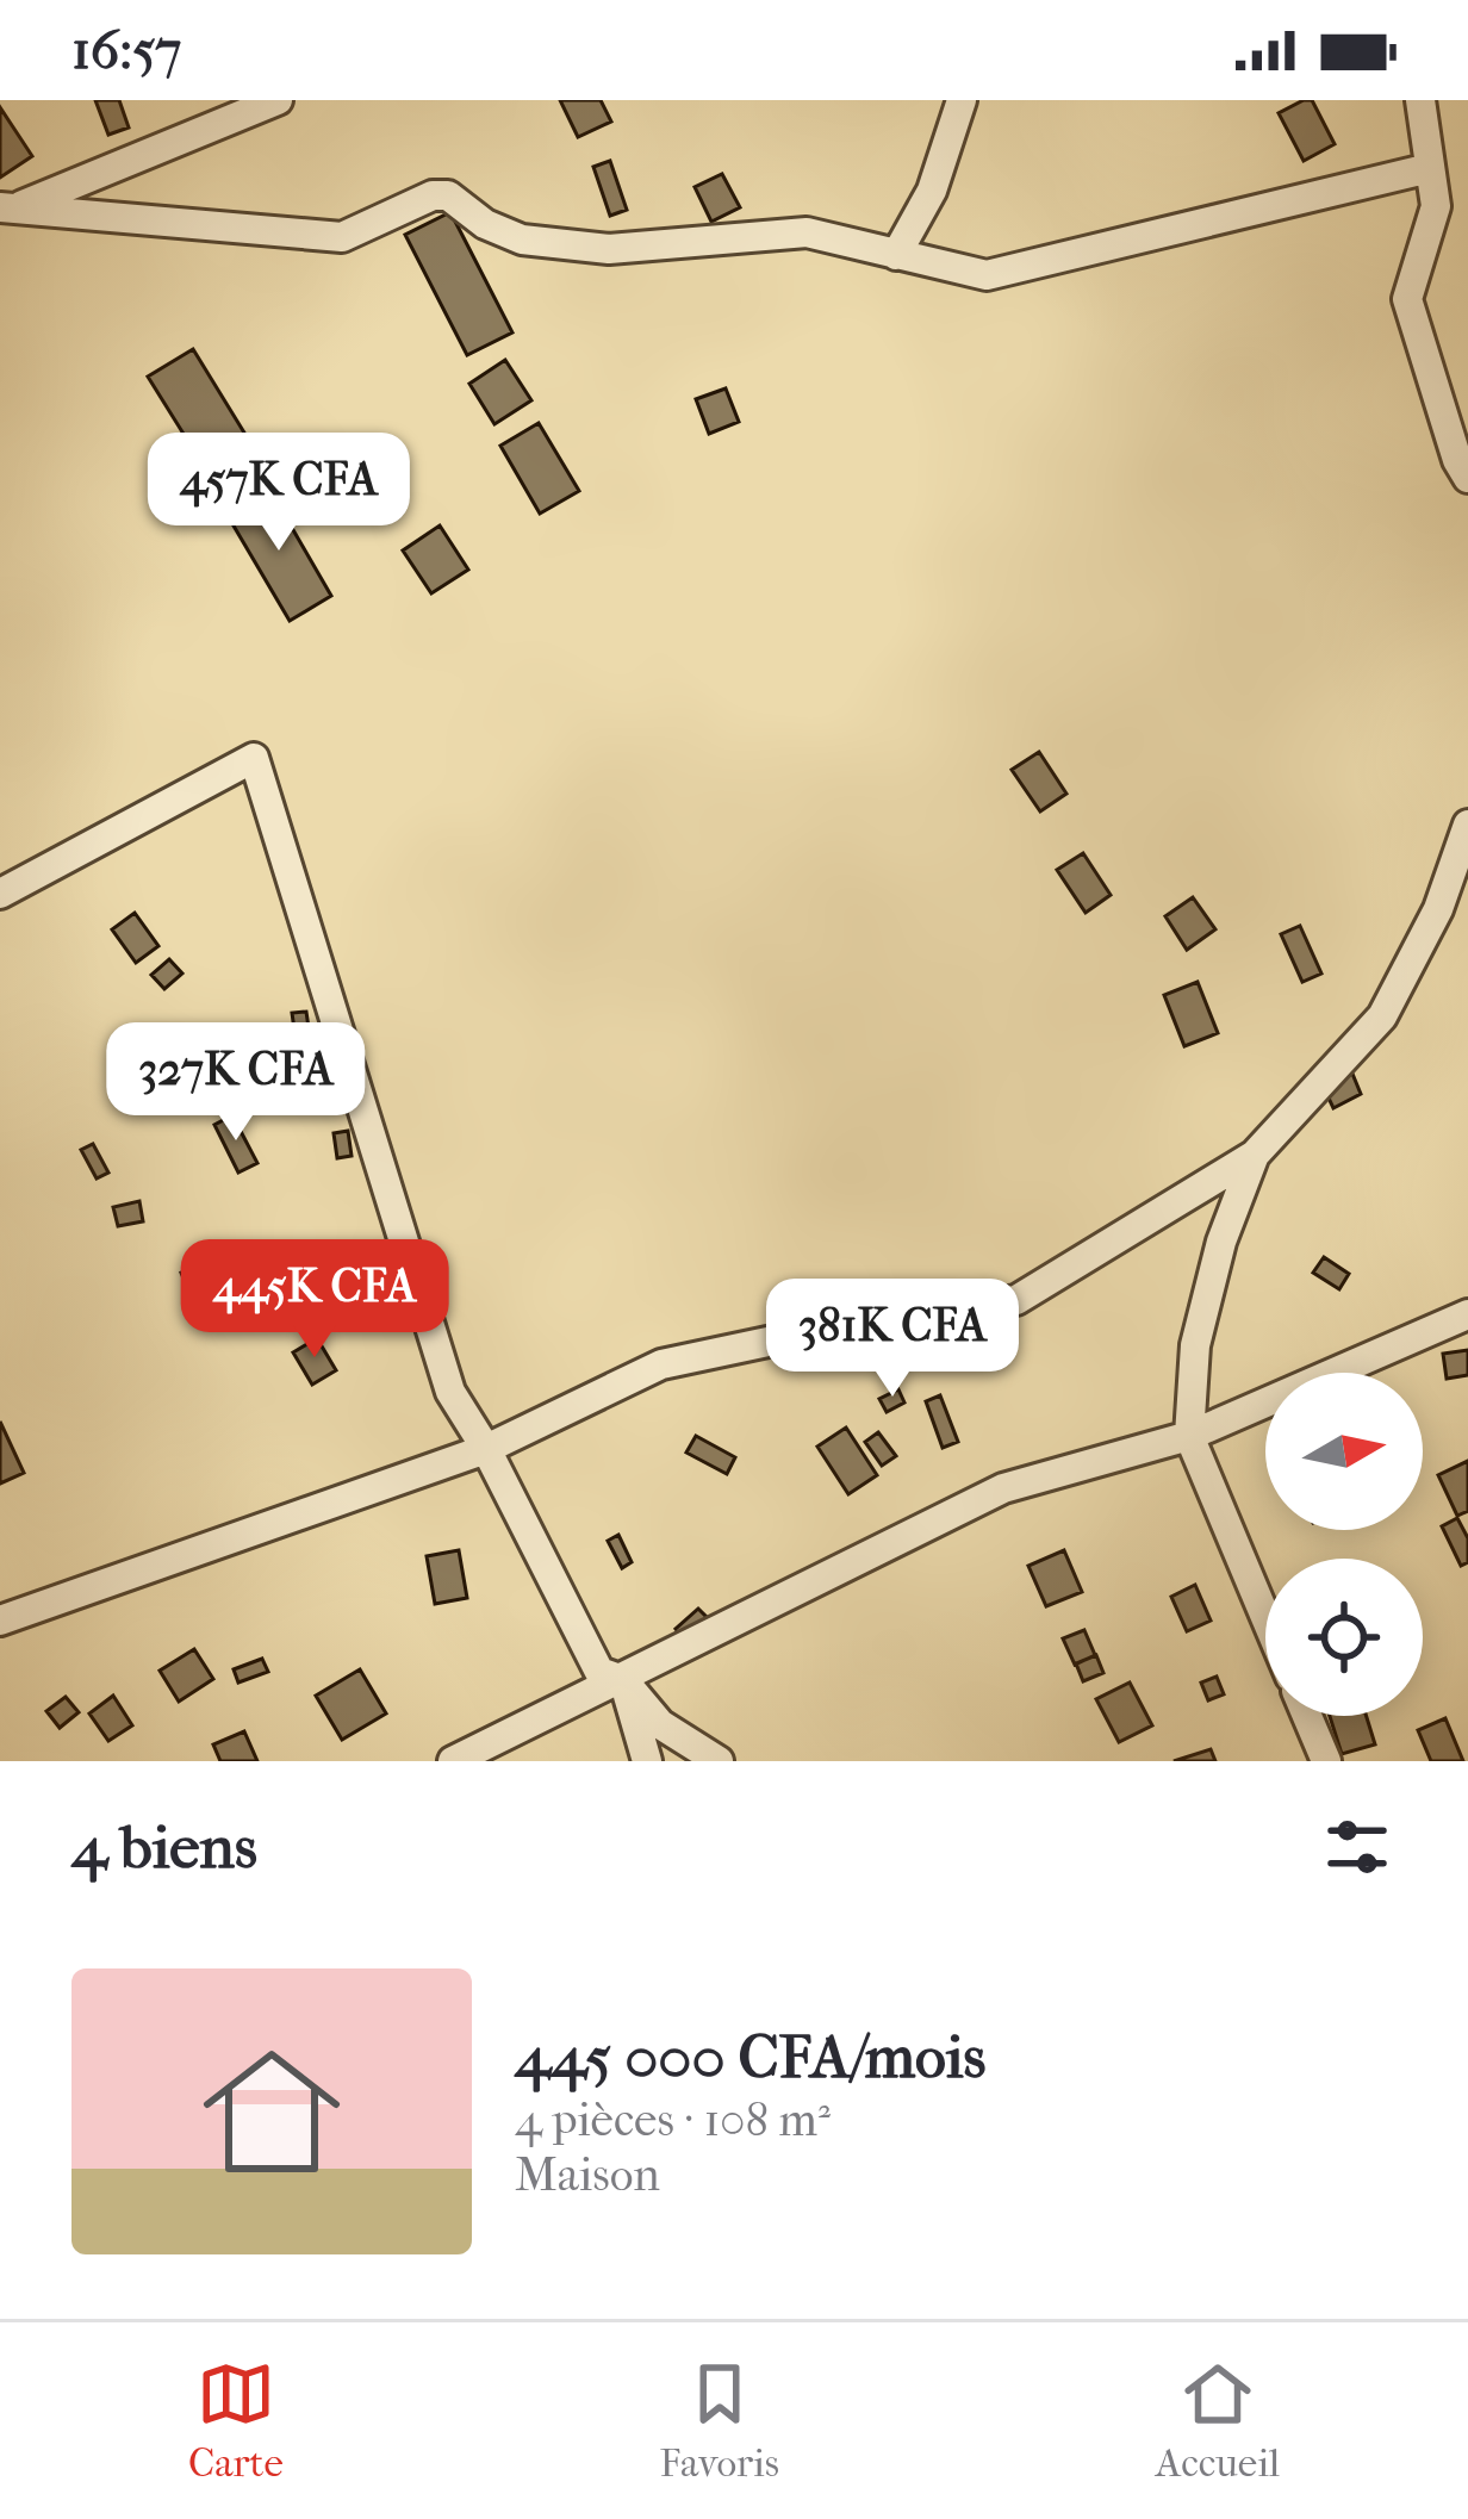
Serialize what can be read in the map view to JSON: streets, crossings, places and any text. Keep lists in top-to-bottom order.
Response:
{
  "north": "right",
  "page": {
    "status": "16:57",
    "price": [
      "457K CFA",
      "327K CFA",
      "445K CFA",
      "381K CFA"
    ],
    "heading": "4 biens",
    "list": [
      {
        "name": "445 000 CFA/mois",
        "note": "4 pièces · 108 m² · Maison"
      }
    ],
    "tabs": ["Carte", "Favoris", "Accueil"]
  }
}
